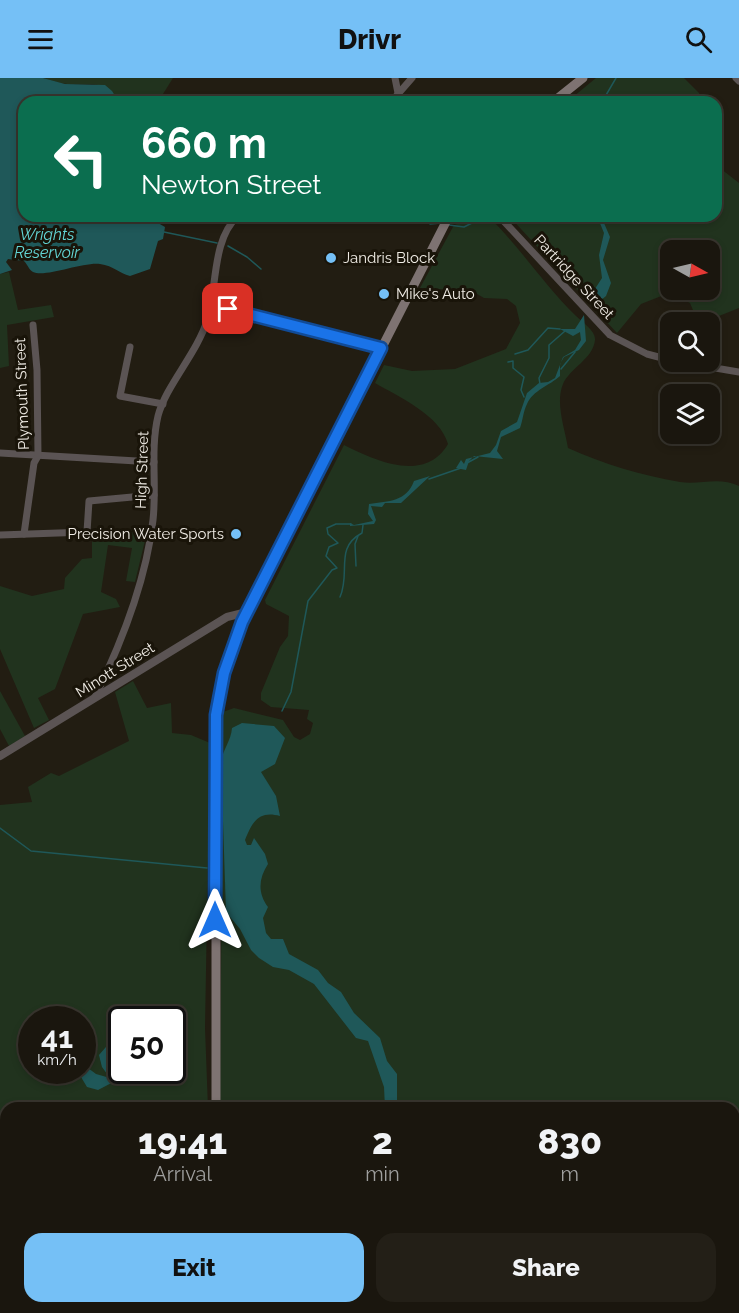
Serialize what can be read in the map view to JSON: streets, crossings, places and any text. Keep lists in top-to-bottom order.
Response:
{
  "streets": {
    "street": [
      "Partridge Street",
      "Plymouth Street",
      "High Street",
      "Minott Street"
    ]
  },
  "crossings": [
    ["High Street", "Minott Street"]
  ],
  "water": ["Wrights Reservoir"],
  "places": ["Jandris Block", "Mike's Auto", "Precision Water Sports"],
  "north": "right",
  "page": {
    "header": "Drivr",
    "turn": ["660 m", "Newton Street"],
    "speed": "41 km/h",
    "limit": "50",
    "eta": [
      "19:41",
      "Arrival",
      "2",
      "min",
      "830",
      "m"
    ],
    "buttons": ["Exit", "Share"]
  }
}
